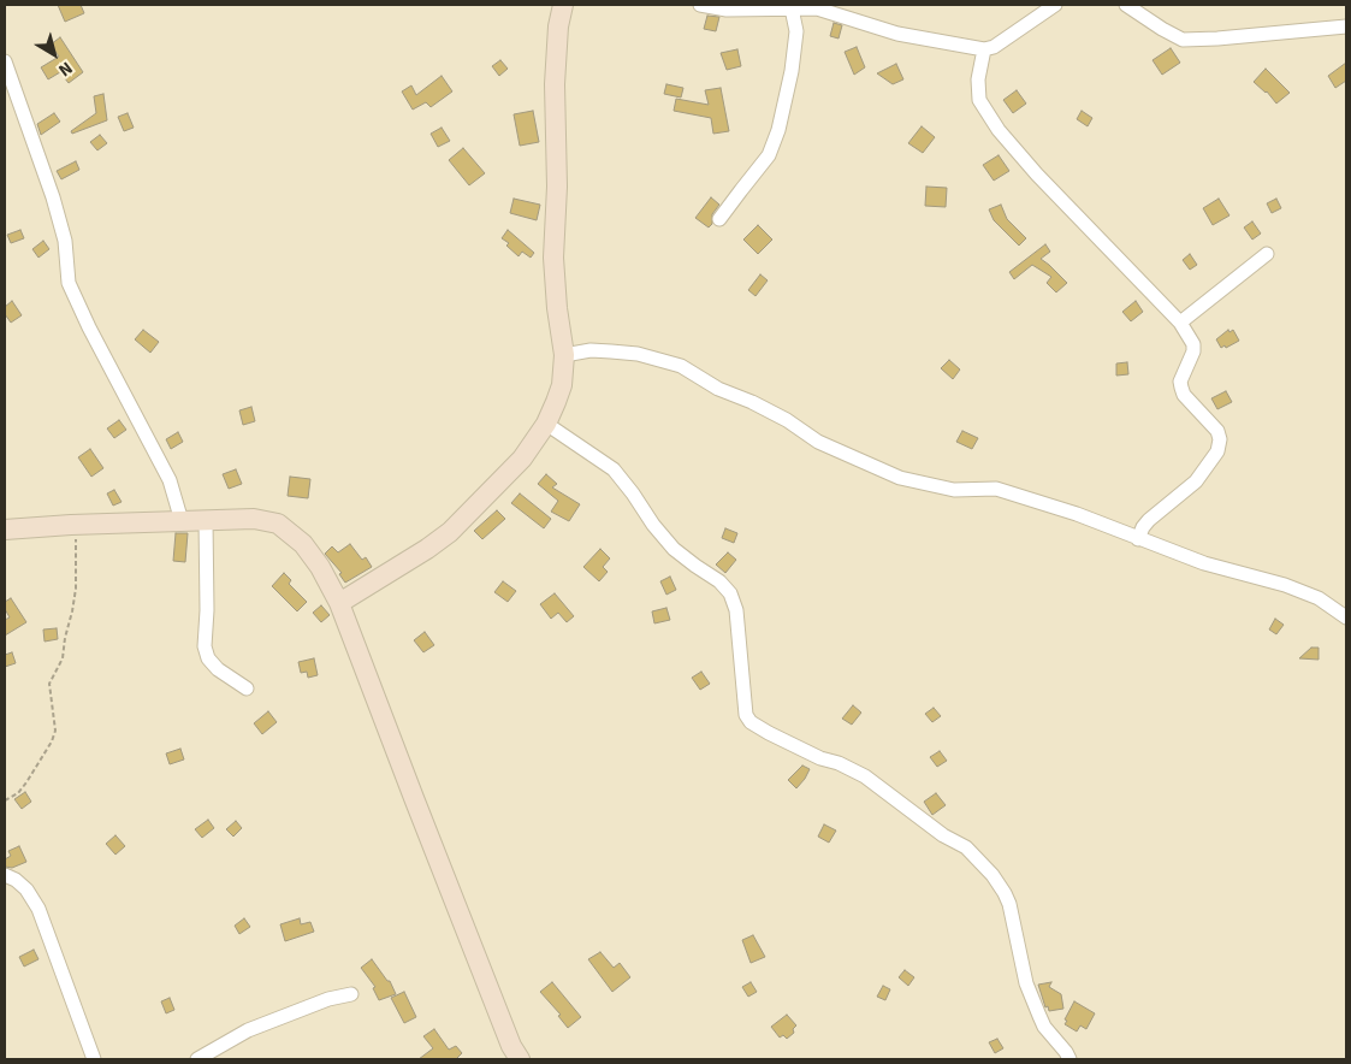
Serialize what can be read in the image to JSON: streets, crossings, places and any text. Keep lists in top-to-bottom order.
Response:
{
  "north": "bottom right"
}
